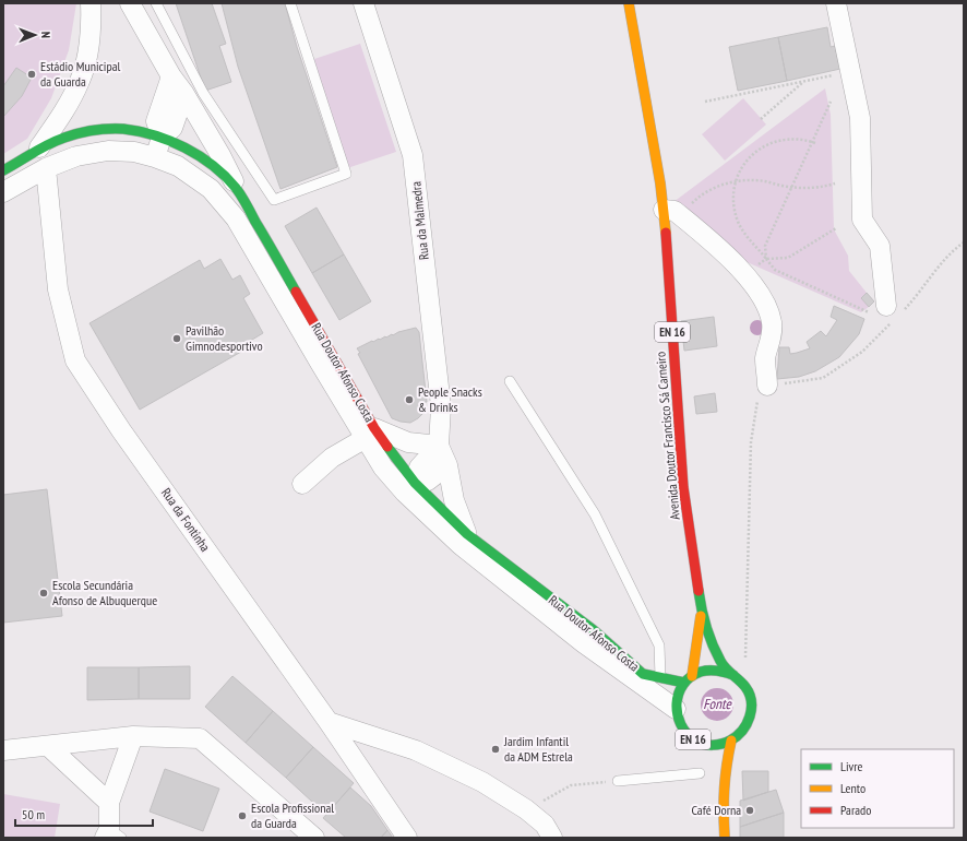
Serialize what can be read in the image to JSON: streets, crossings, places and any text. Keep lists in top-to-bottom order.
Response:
{
  "streets": {
    "main road": ["EN 16", "Rua Doutor Afonso Costa", "Avenida Doutor Francisco Sá Carneiro"],
    "street": ["Rua da Malmedra", "Rua da Fontinha"]
  },
  "crossings": [
    ["Rua da Malmedra", "Rua Doutor Afonso Costa"],
    ["EN 16", "Rua Doutor Afonso Costa"],
    ["EN 16", "Avenida Doutor Francisco Sá Carneiro"],
    ["Rua Doutor Afonso Costa", "Avenida Doutor Francisco Sá Carneiro"],
    ["Rua Doutor Afonso Costa", "Rua da Fontinha"]
  ],
  "water": ["Fonte"],
  "places": [
    "Estádio Municipal da Guarda",
    "Pavilhão Gimnodesportivo",
    "People Snacks & Drinks",
    "Escola Secundária Afonso de Albuquerque",
    "Jardim Infantil da ADM Estrela",
    "Café Dorna",
    "Escola Profissional da Guarda"
  ],
  "legend": ["Livre", "Lento", "Parado"],
  "scale_bar": "50 m",
  "north": "right"
}
